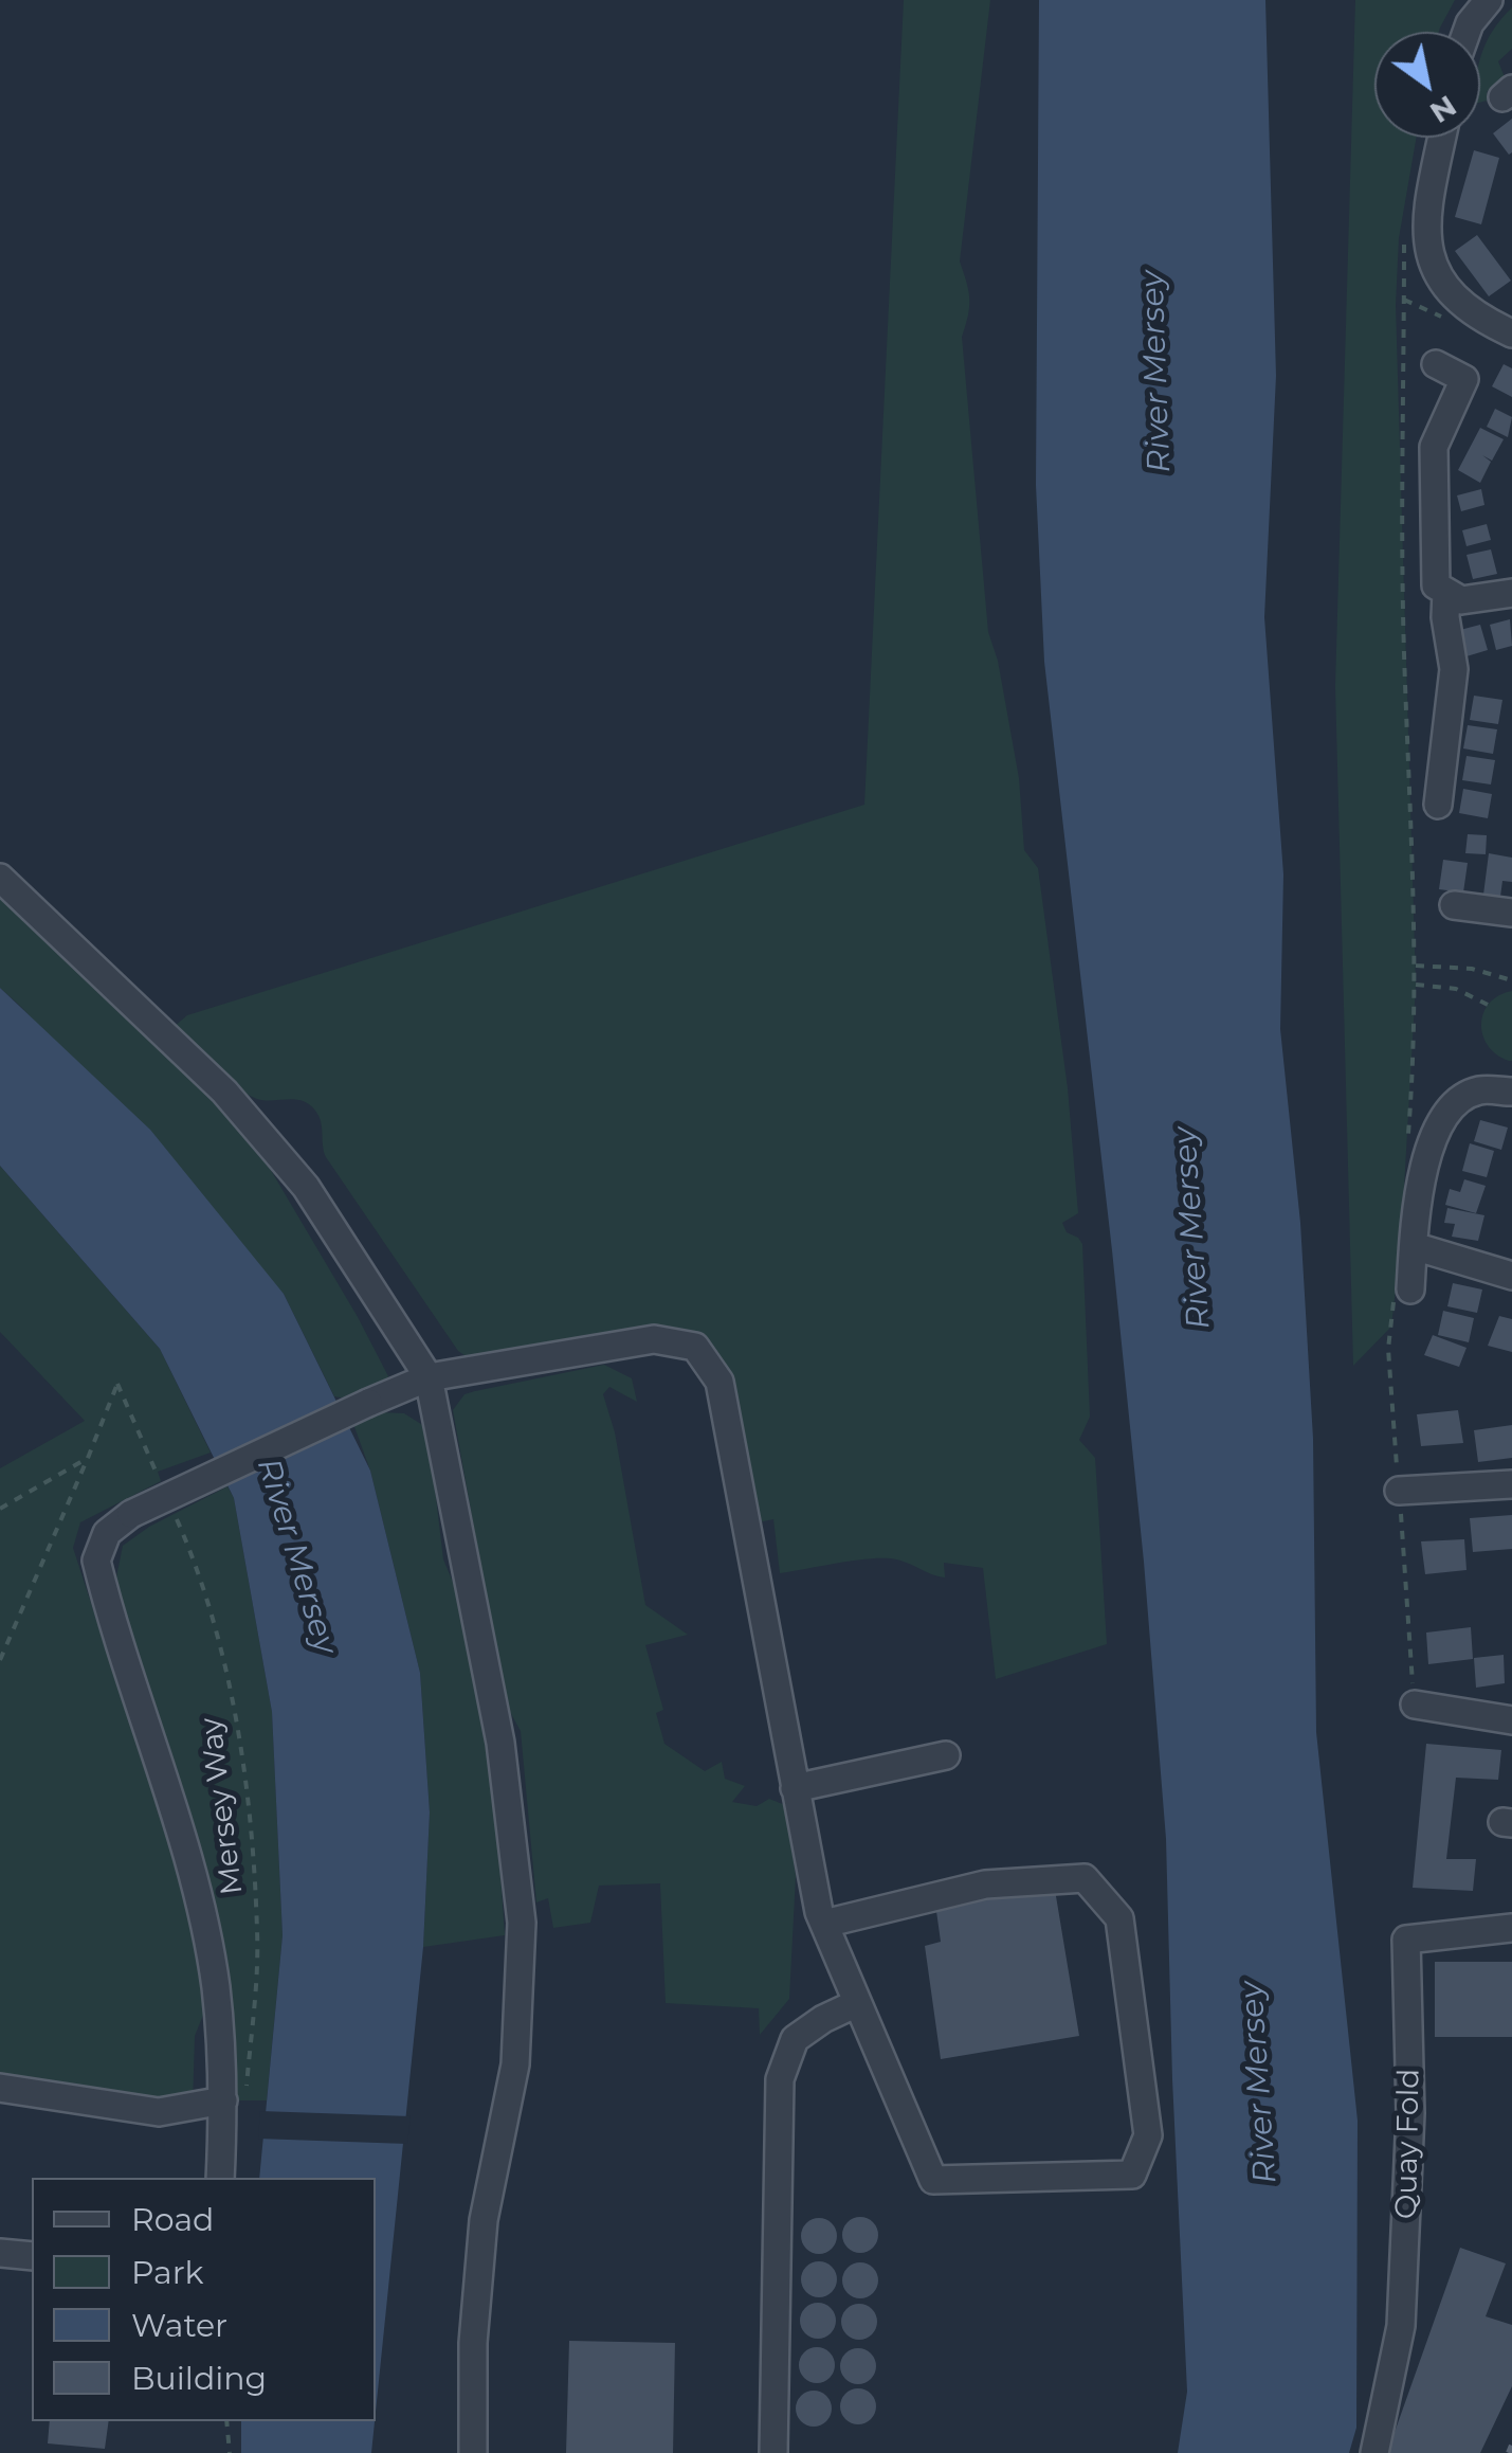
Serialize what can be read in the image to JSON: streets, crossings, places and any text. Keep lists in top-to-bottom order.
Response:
{
  "streets": {
    "street": ["Quay Fold"],
    "path": ["Mersey Way"]
  },
  "water": ["River Mersey"],
  "legend": [
    "Road",
    "Park",
    "Water",
    "Building"
  ],
  "north": "bottom right"
}
